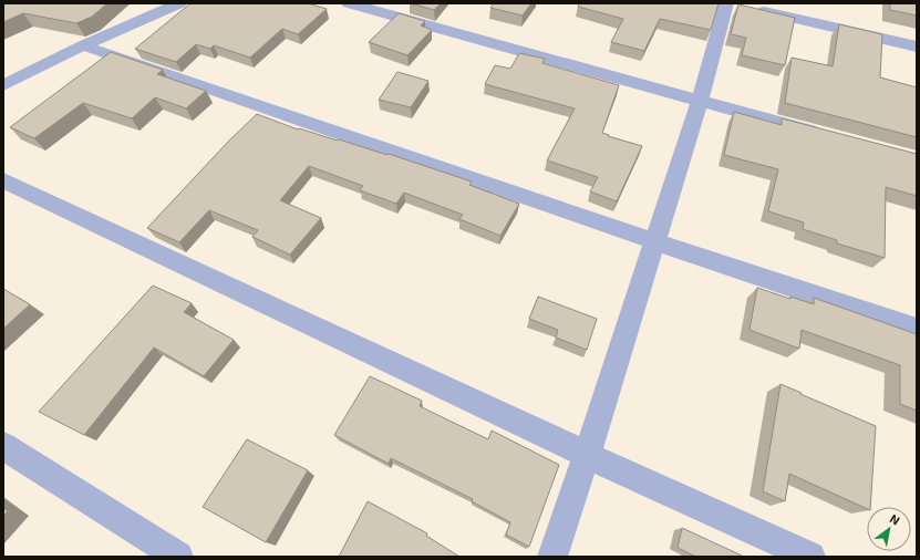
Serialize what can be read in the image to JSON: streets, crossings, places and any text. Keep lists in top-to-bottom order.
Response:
{
  "north": "top right"
}
